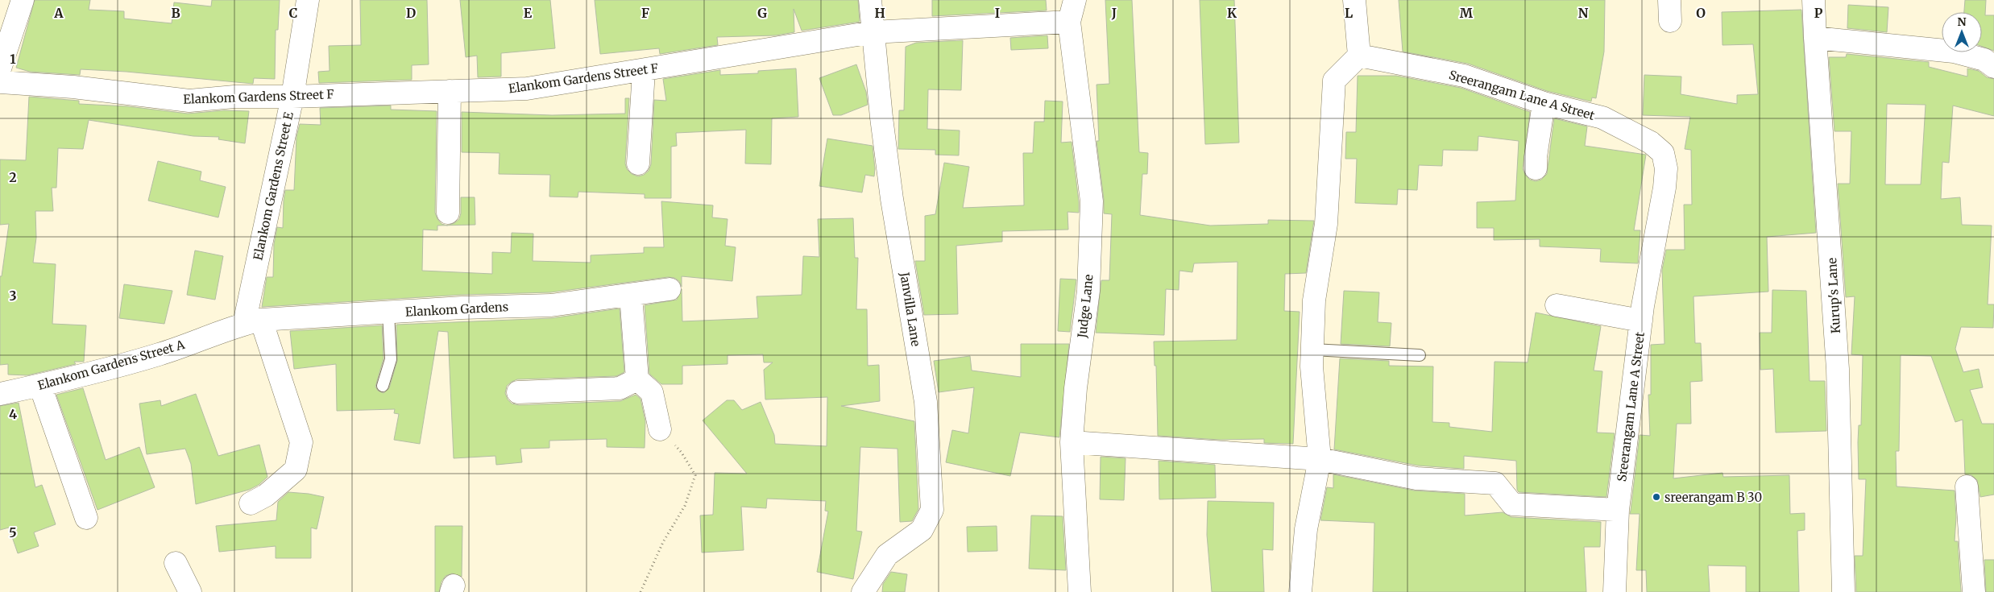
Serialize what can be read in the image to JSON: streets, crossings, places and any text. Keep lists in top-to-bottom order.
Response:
{
  "streets": {
    "street": [
      "Elankom Gardens Street F",
      "Sreerangam Lane A Street",
      "Elankom Gardens Street E",
      "Kurup's Lane",
      "Judge Lane",
      "Elankom Gardens",
      "Janvilla Lane",
      "Elankom Gardens Street A"
    ]
  },
  "crossings": [
    ["Elankom Gardens Street F", "Elankom Gardens Street E"],
    ["Elankom Gardens Street F", "Judge Lane"],
    ["Elankom Gardens Street F", "Janvilla Lane"],
    ["Elankom Gardens Street E", "Elankom Gardens"],
    ["Elankom Gardens Street E", "Elankom Gardens Street A"],
    ["Elankom Gardens", "Elankom Gardens Street A"]
  ],
  "places": ["sreerangam B 30"],
  "north": "top",
  "grid": {
    "columns": [
      "A",
      "B",
      "C",
      "D",
      "E",
      "F",
      "G",
      "H",
      "I",
      "J",
      "K",
      "L",
      "M",
      "N",
      "O",
      "P"
    ],
    "rows": [
      "1",
      "2",
      "3",
      "4",
      "5"
    ]
  }
}
